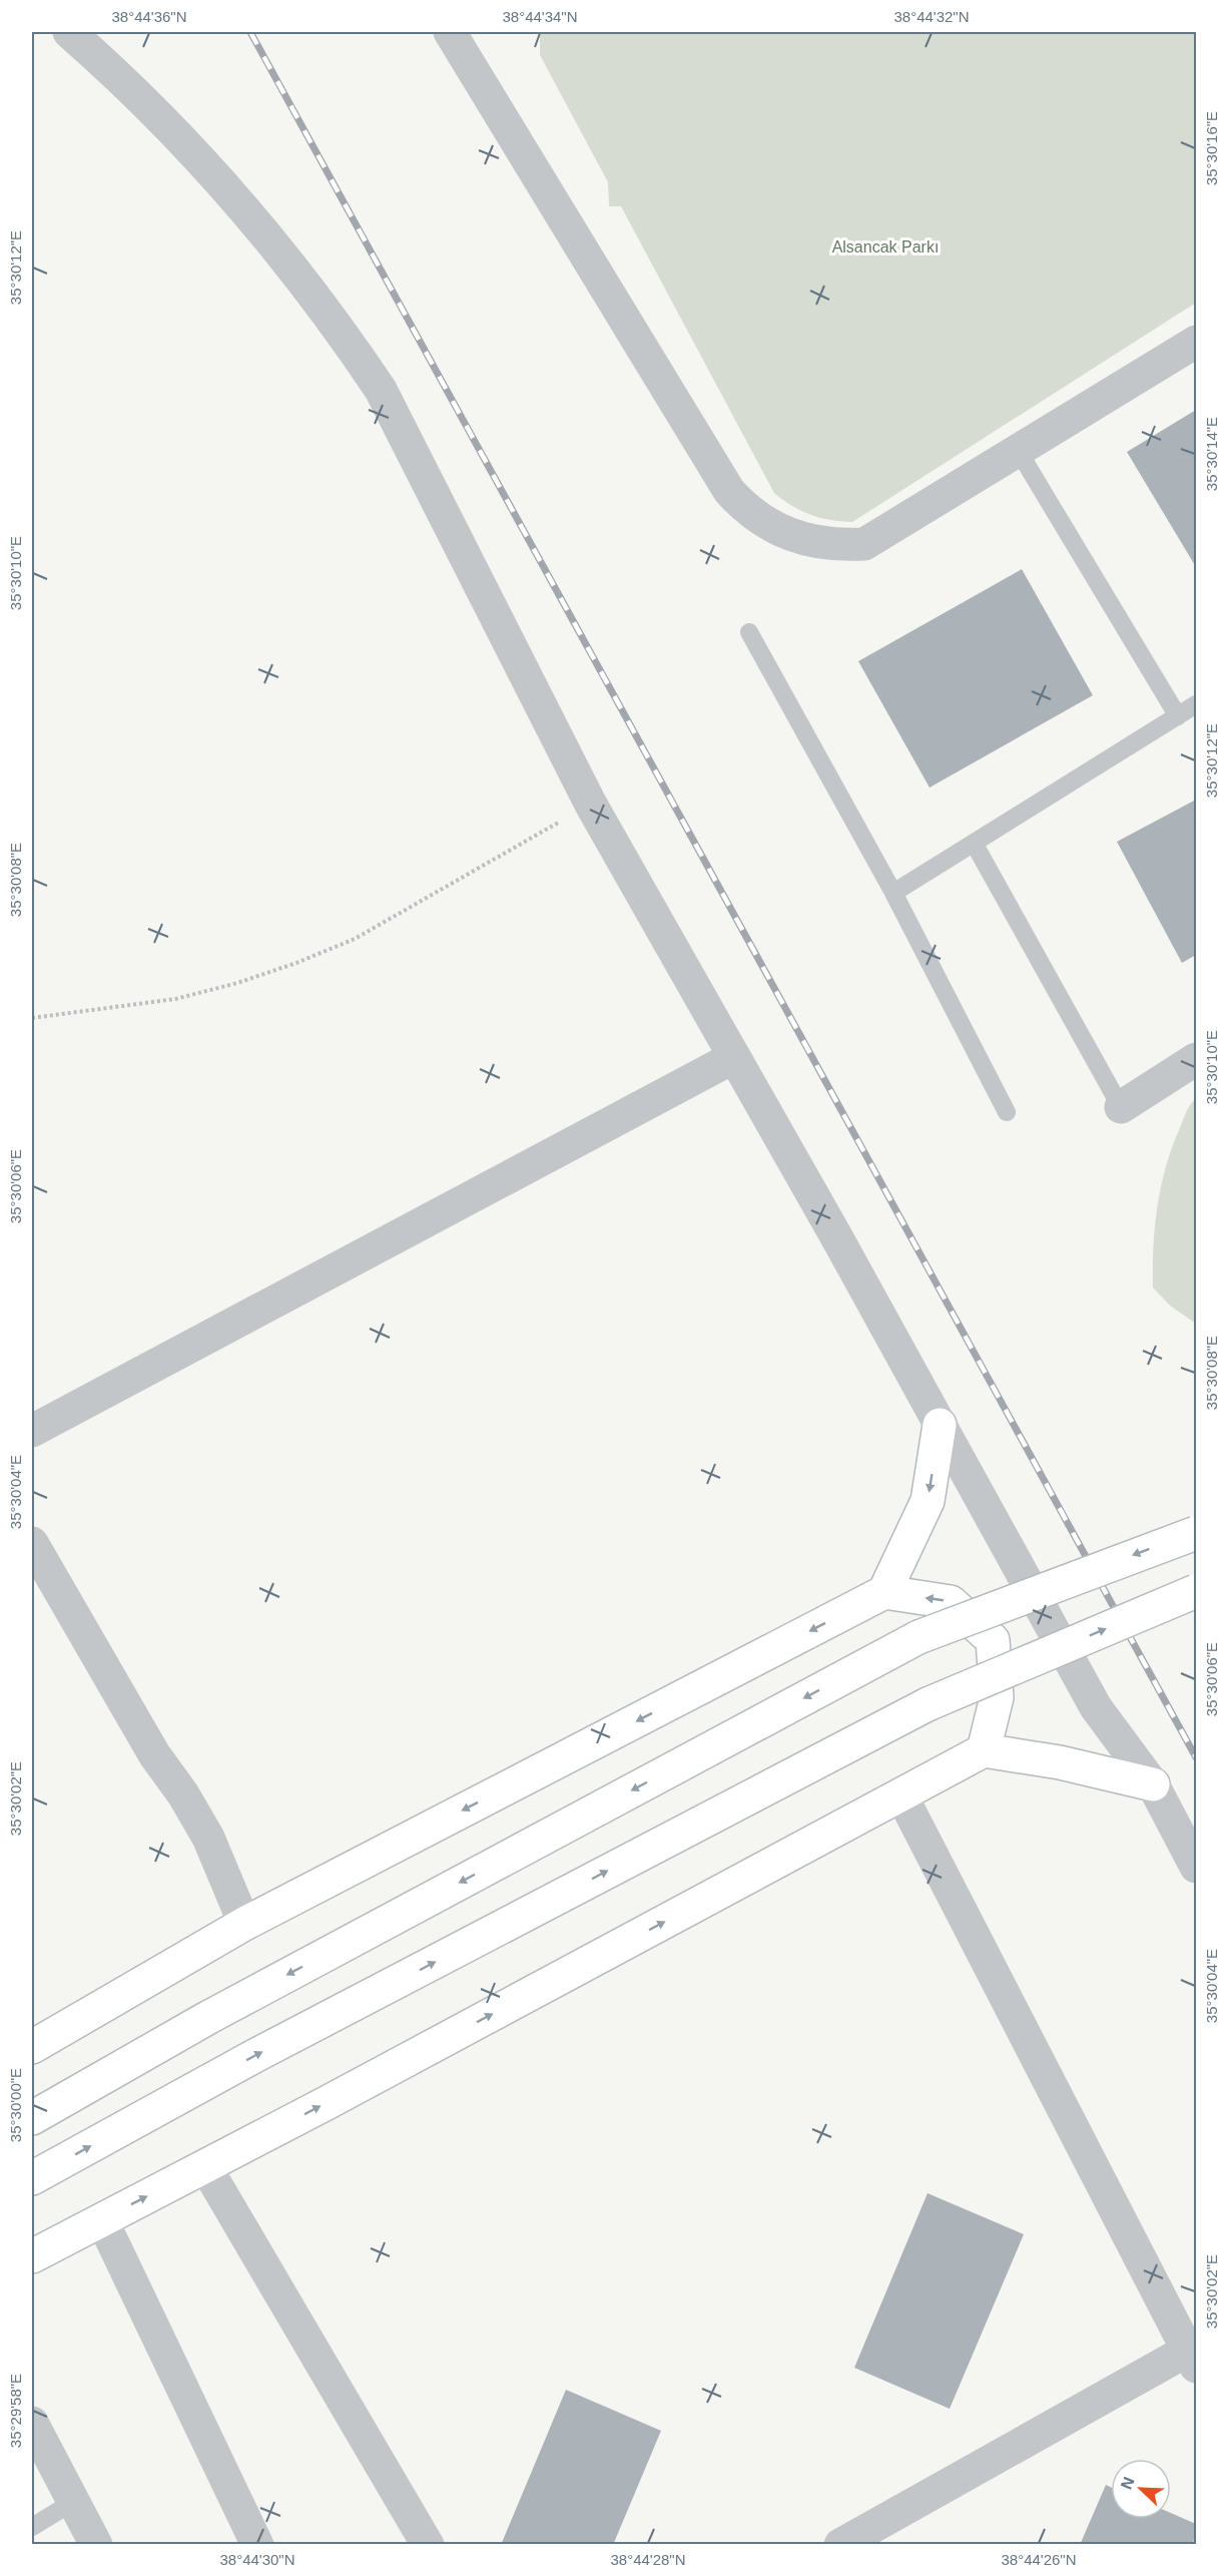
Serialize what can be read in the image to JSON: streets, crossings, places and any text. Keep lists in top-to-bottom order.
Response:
{
  "parks": ["Alsancak Parkı"],
  "north": "top left",
  "coordinates": [
    "38°44'36\"N",
    "38°44'34\"N",
    "38°44'32\"N",
    "35°30'16\"E",
    "35°30'12\"E",
    "35°30'14\"E",
    "35°30'10\"E",
    "35°30'08\"E",
    "35°30'06\"E",
    "35°30'04\"E",
    "35°30'02\"E",
    "35°30'00\"E",
    "35°29'58\"E",
    "38°44'30\"N",
    "38°44'28\"N",
    "38°44'26\"N"
  ]
}
